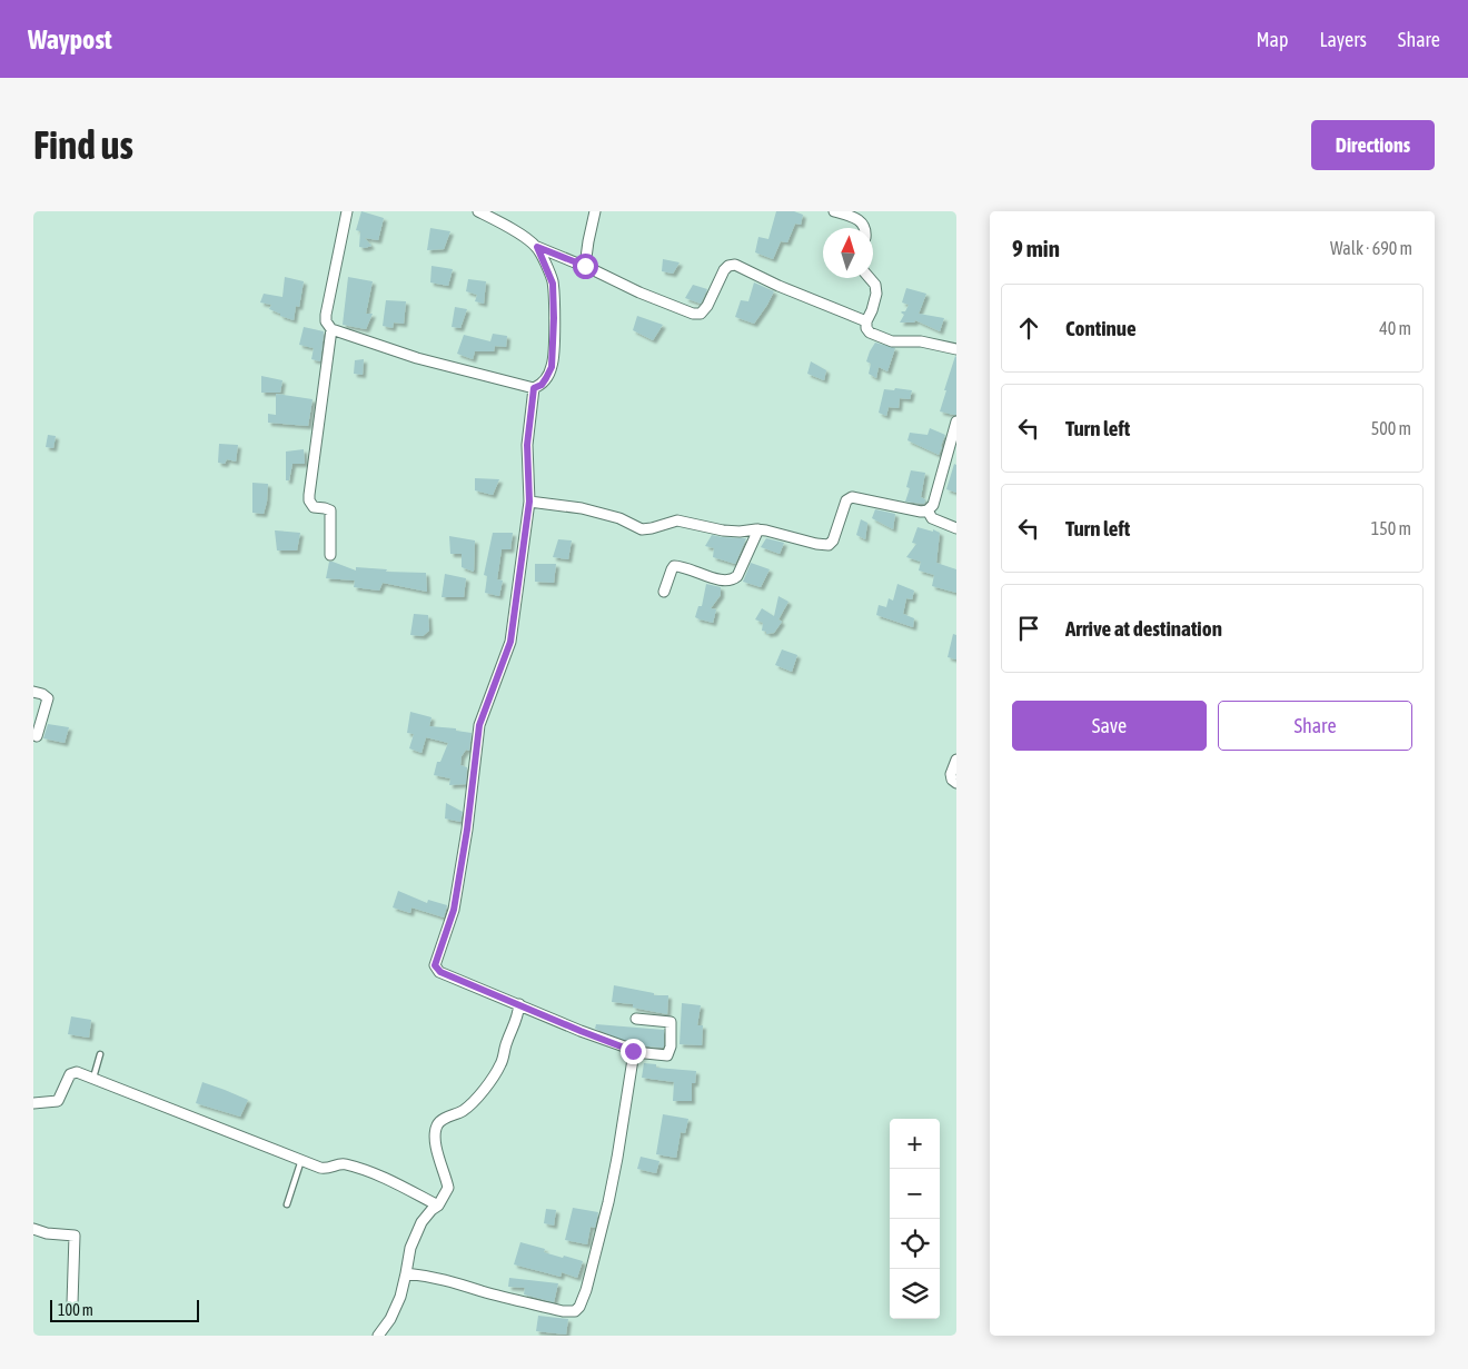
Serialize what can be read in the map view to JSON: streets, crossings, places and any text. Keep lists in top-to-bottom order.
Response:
{
  "scale_bar": "100 m",
  "north": "top",
  "page": {
    "header": "Waypost",
    "nav": ["Map", "Layers", "Share"],
    "buttons": [
      "Directions",
      ["Save", "Share"]
    ],
    "title": "Find us",
    "heading": ["9 min", "Walk · 690 m"],
    "list": [
      ["Continue", "40 m"],
      ["Turn left", "500 m"],
      ["Turn left", "150 m"],
      "Arrive at destination"
    ],
    "map_buttons": ["+", "−"],
    "scale": "100 m"
  }
}
